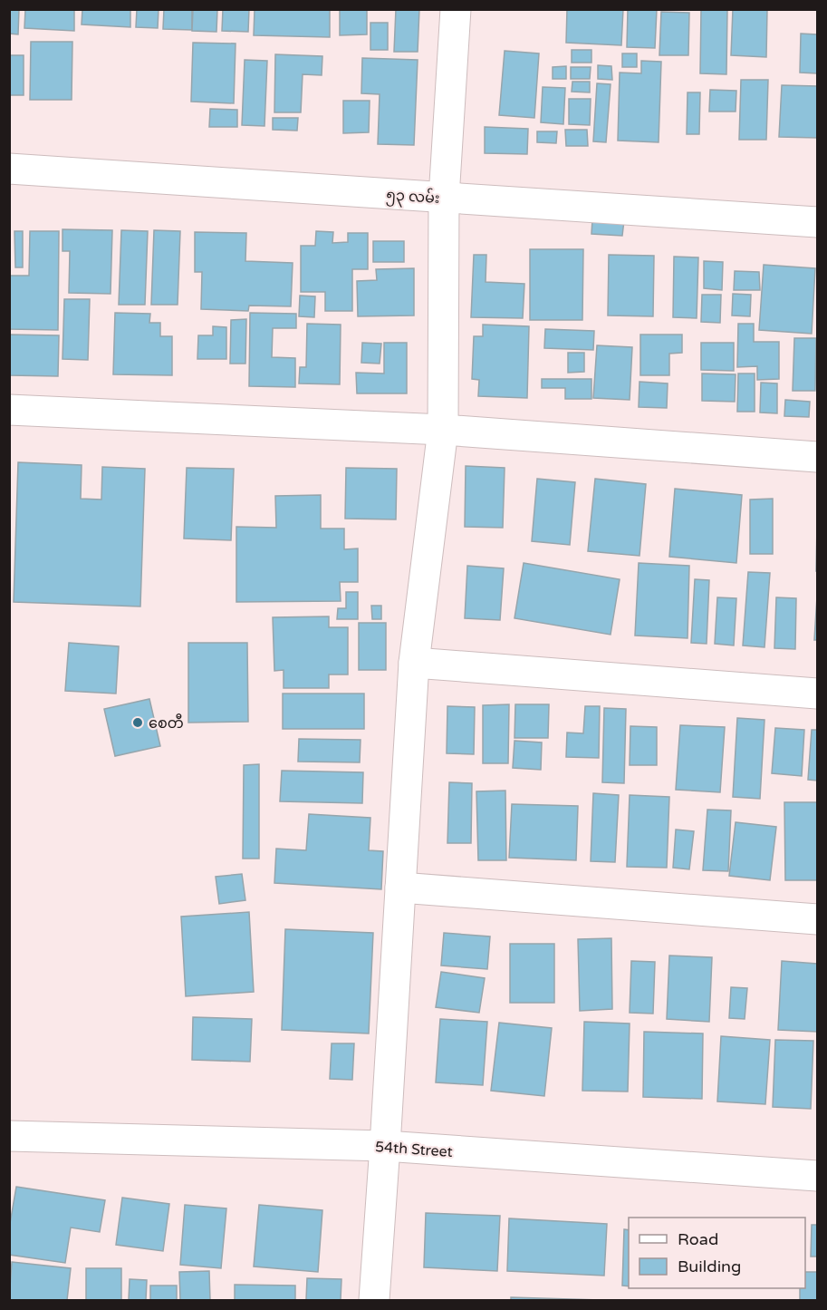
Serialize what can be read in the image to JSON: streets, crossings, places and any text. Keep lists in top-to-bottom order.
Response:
{
  "streets": {
    "street": ["၅၃ လမ်း", "54th Street"]
  },
  "places": ["စေတီ"],
  "legend": ["Road", "Building"]
}
